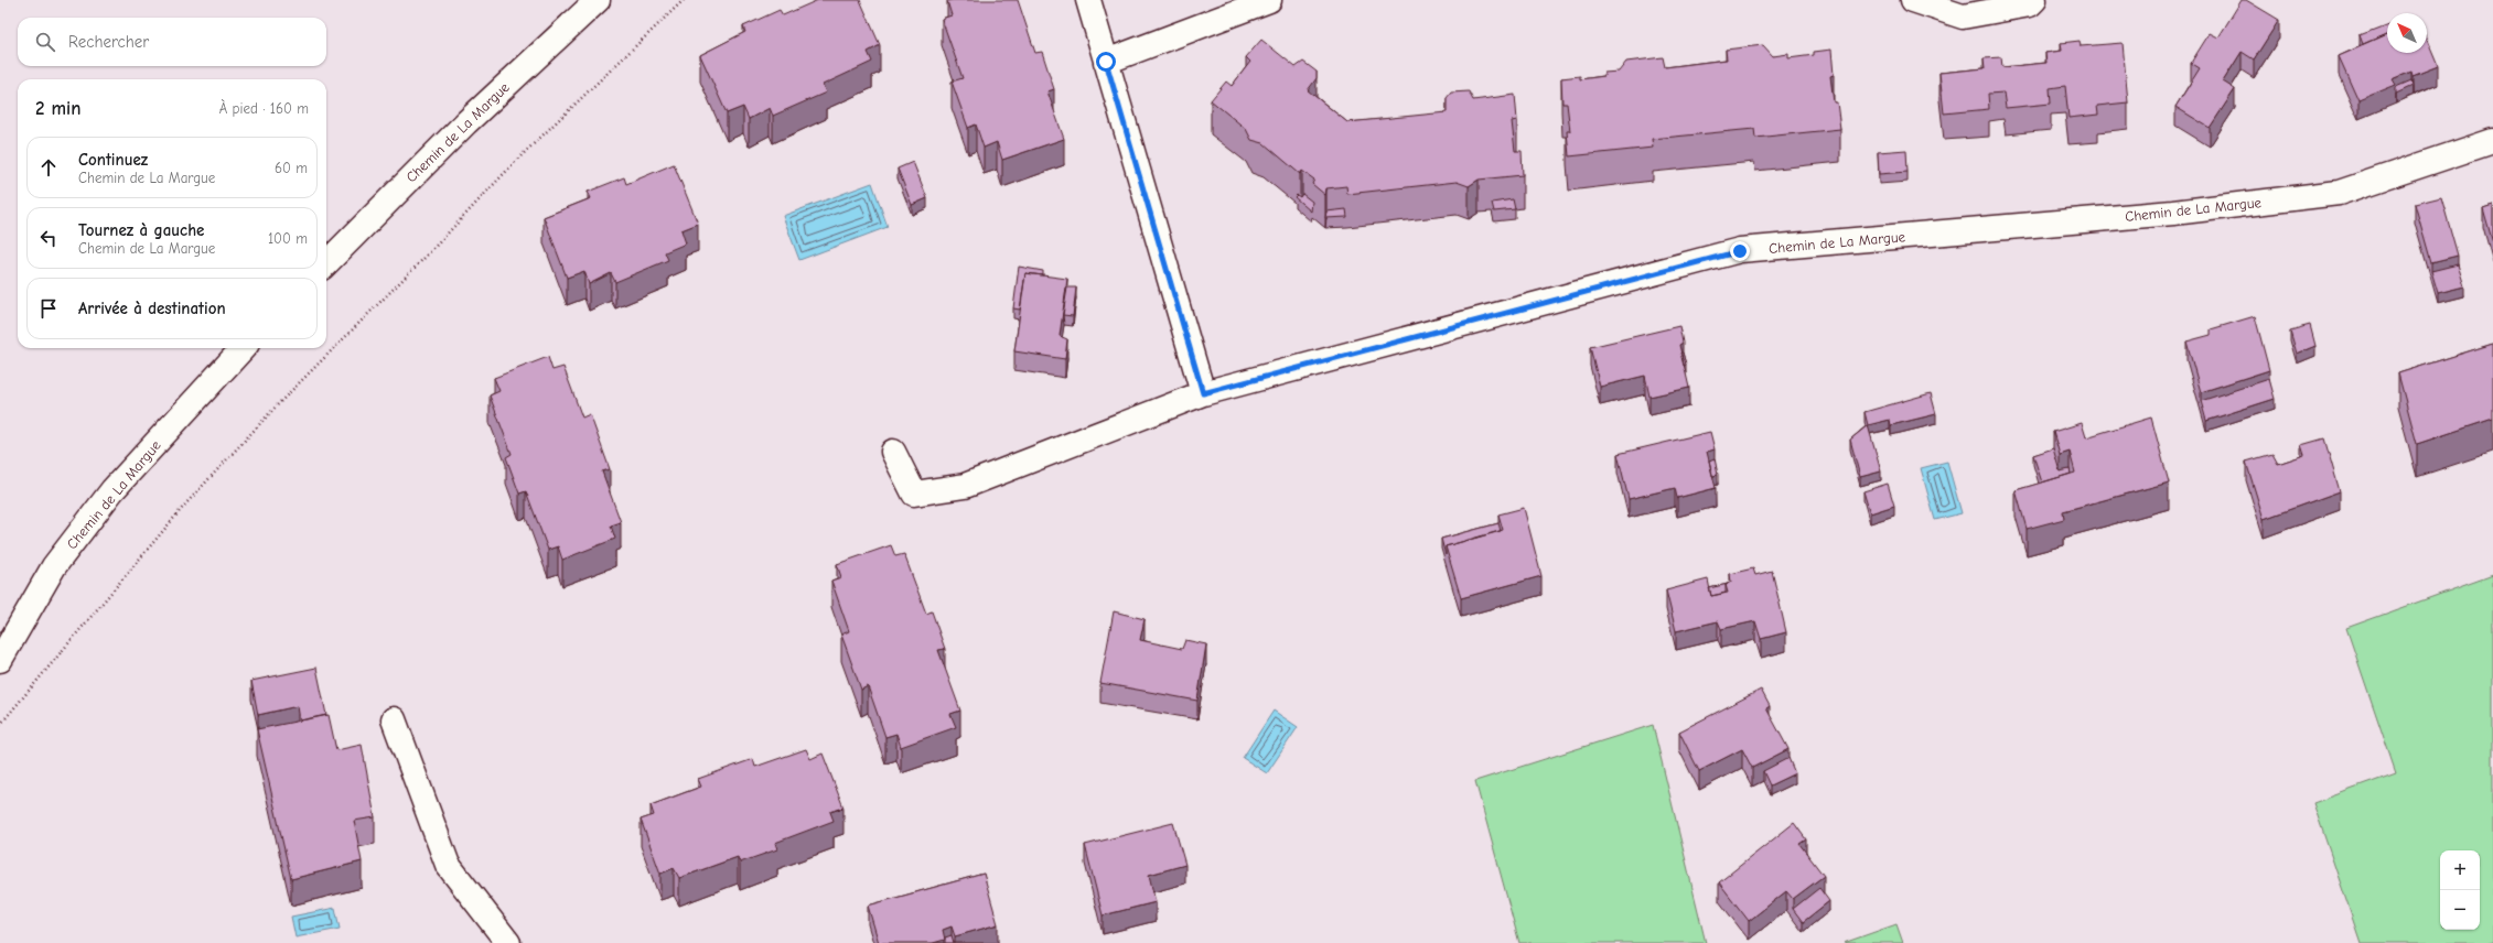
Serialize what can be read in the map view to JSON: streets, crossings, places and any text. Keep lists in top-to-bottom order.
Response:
{
  "streets": {
    "street": ["Chemin de La Margue"]
  },
  "north": "top left",
  "page": {
    "search": "Rechercher",
    "heading": ["2 min", "À pied · 160 m"],
    "list": [
      ["Continuez", "Chemin de La Margue", "60 m"],
      ["Tournez à gauche", "Chemin de La Margue", "100 m"],
      "Arrivée à destination"
    ],
    "map_buttons": ["+", "−"]
  }
}
